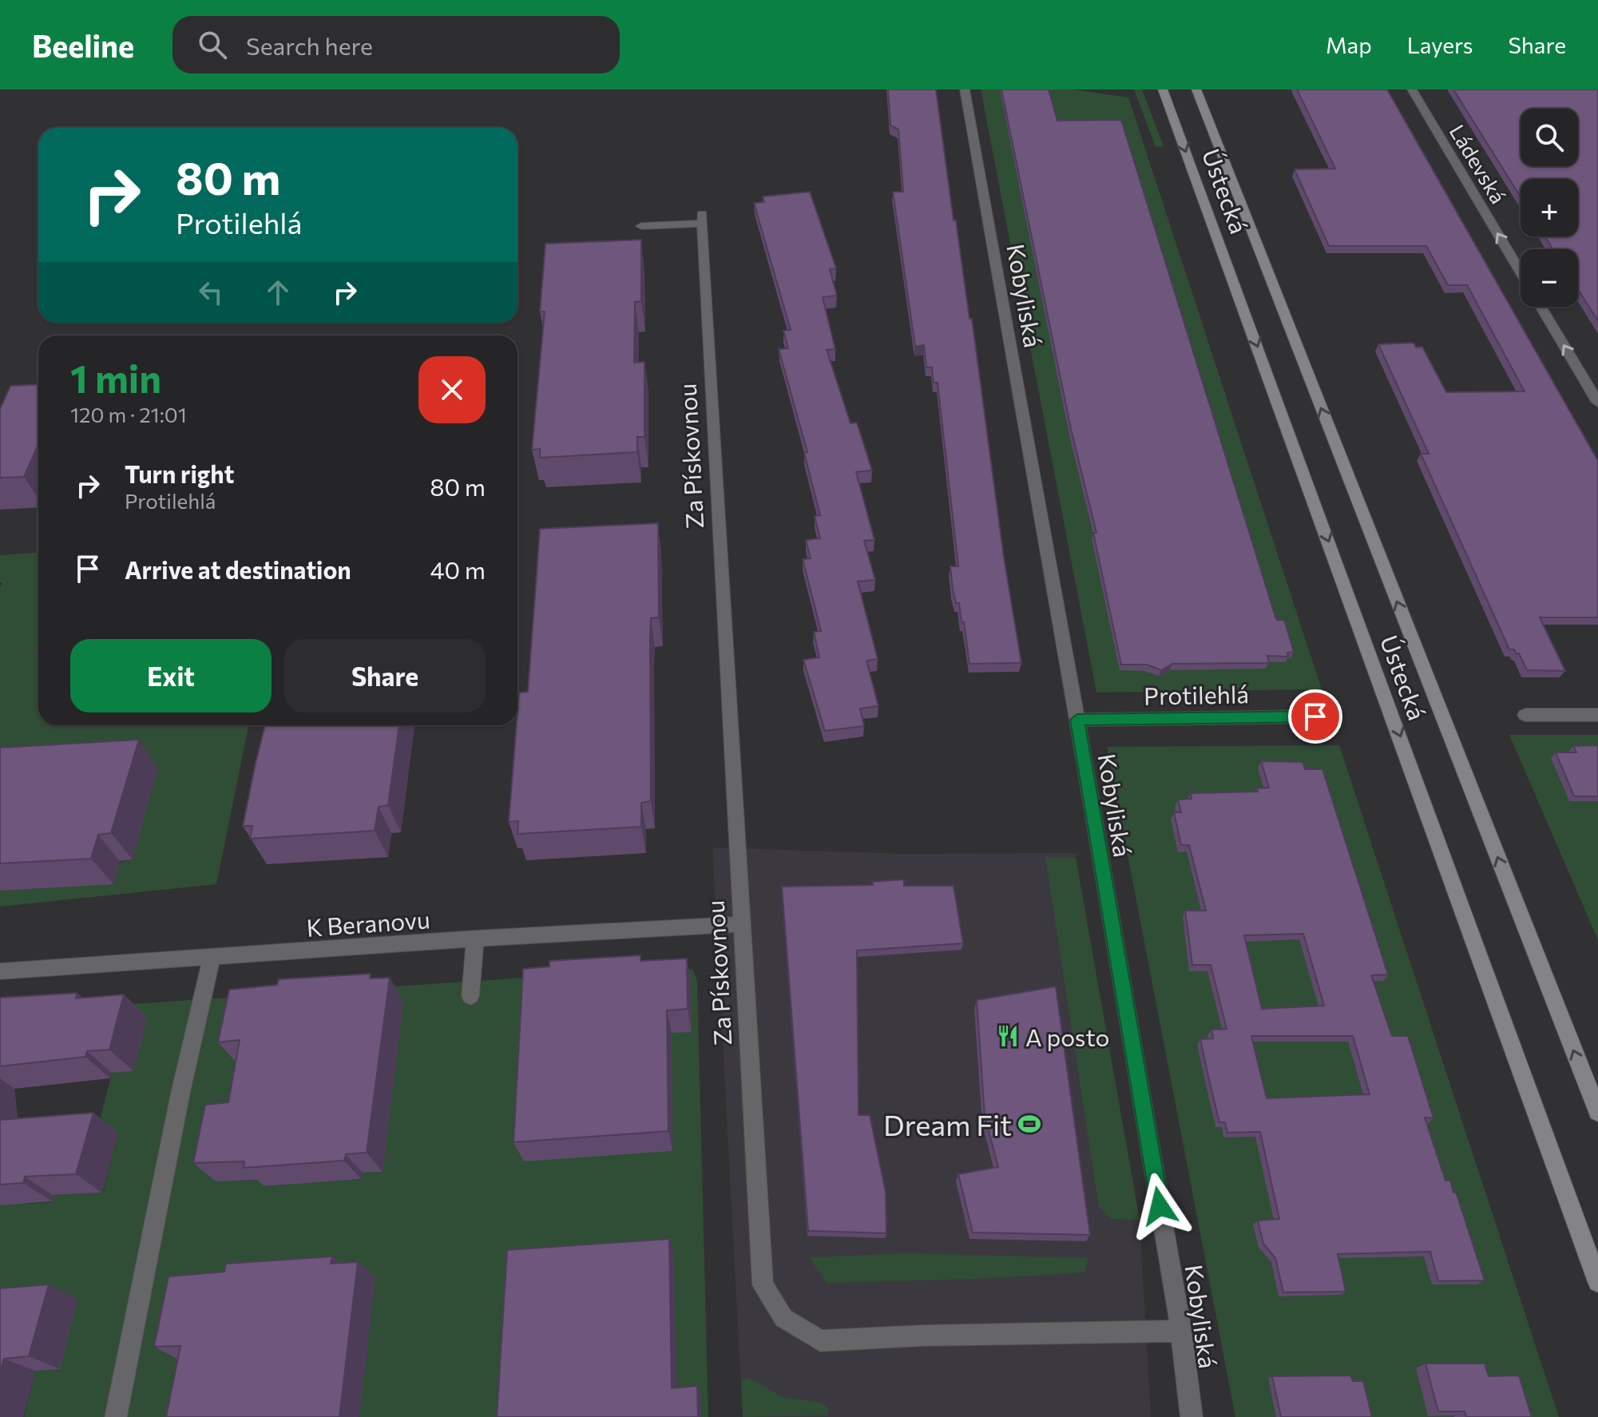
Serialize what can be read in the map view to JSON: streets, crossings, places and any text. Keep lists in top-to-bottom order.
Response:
{
  "streets": {
    "main road": ["Ústecká"],
    "street": [
      "Ládevská",
      "Kobyliská",
      "Za Pískovnou",
      "Protilehlá",
      "K Beranovu"
    ]
  },
  "crossings": [
    ["Kobyliská", "Za Pískovnou"],
    ["Kobyliská", "Protilehlá"],
    ["Za Pískovnou", "K Beranovu"]
  ],
  "one_way": ["Ládevská"],
  "places": {
    "restaurant": ["A posto"],
    "sports": ["Dream Fit"]
  },
  "page": {
    "header": "Beeline",
    "search": "Search here",
    "nav": ["Map", "Layers", "Share"],
    "map_buttons": ["+", "−"],
    "turn": ["80 m", "Protilehlá"],
    "heading": ["1 min", "120 m · 21:01"],
    "list": [
      {
        "name": "Turn right",
        "note": "Protilehlá",
        "value": "80 m"
      },
      {
        "name": "Arrive at destination",
        "value": "40 m"
      }
    ],
    "buttons": ["Exit", "Share"]
  }
}
